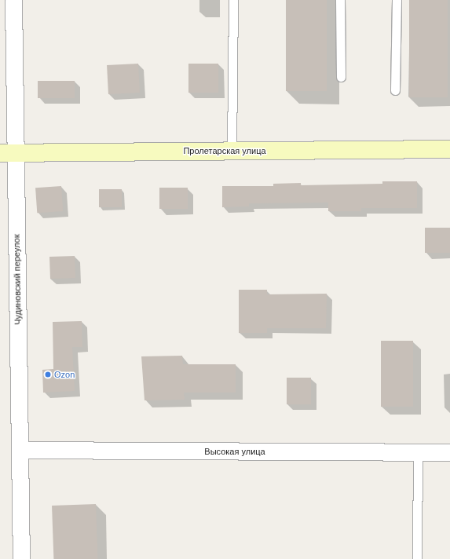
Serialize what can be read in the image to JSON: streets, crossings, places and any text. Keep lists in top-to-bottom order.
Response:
{
  "streets": {
    "street": ["Пролетарская улица", "Чудиновский переулок", "Высокая улица"]
  },
  "crossings": [
    ["Пролетарская улица", "Чудиновский переулок"],
    ["Чудиновский переулок", "Высокая улица"]
  ],
  "places": ["Ozon"]
}
